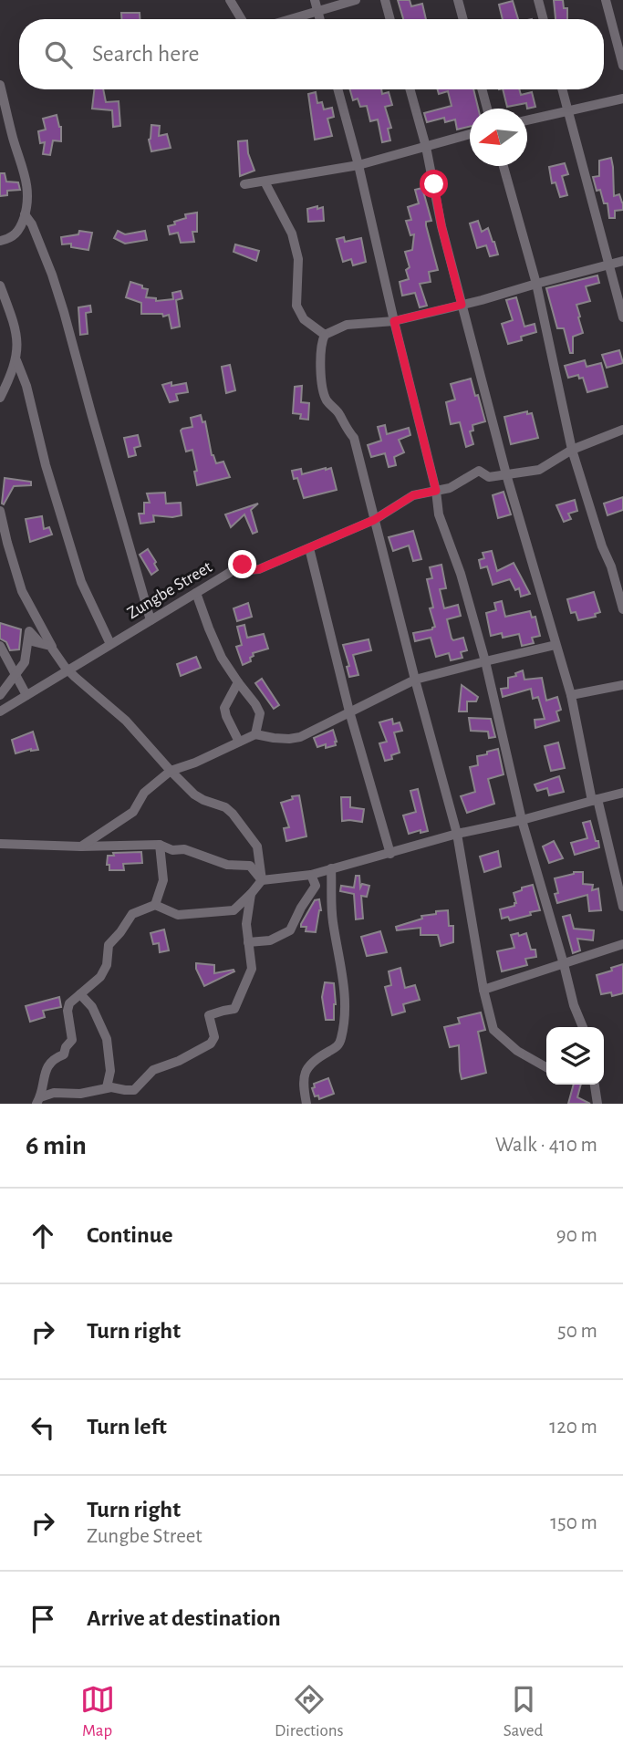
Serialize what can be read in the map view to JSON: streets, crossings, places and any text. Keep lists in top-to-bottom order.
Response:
{
  "streets": {
    "street": ["Zungbe Street"]
  },
  "north": "left",
  "page": {
    "search": "Search here",
    "heading": ["6 min", "Walk · 410 m"],
    "list": [
      ["Continue", "90 m"],
      ["Turn right", "50 m"],
      ["Turn left", "120 m"],
      ["Turn right", "Zungbe Street", "150 m"],
      "Arrive at destination"
    ],
    "nav": ["Map", "Directions", "Saved"]
  }
}
